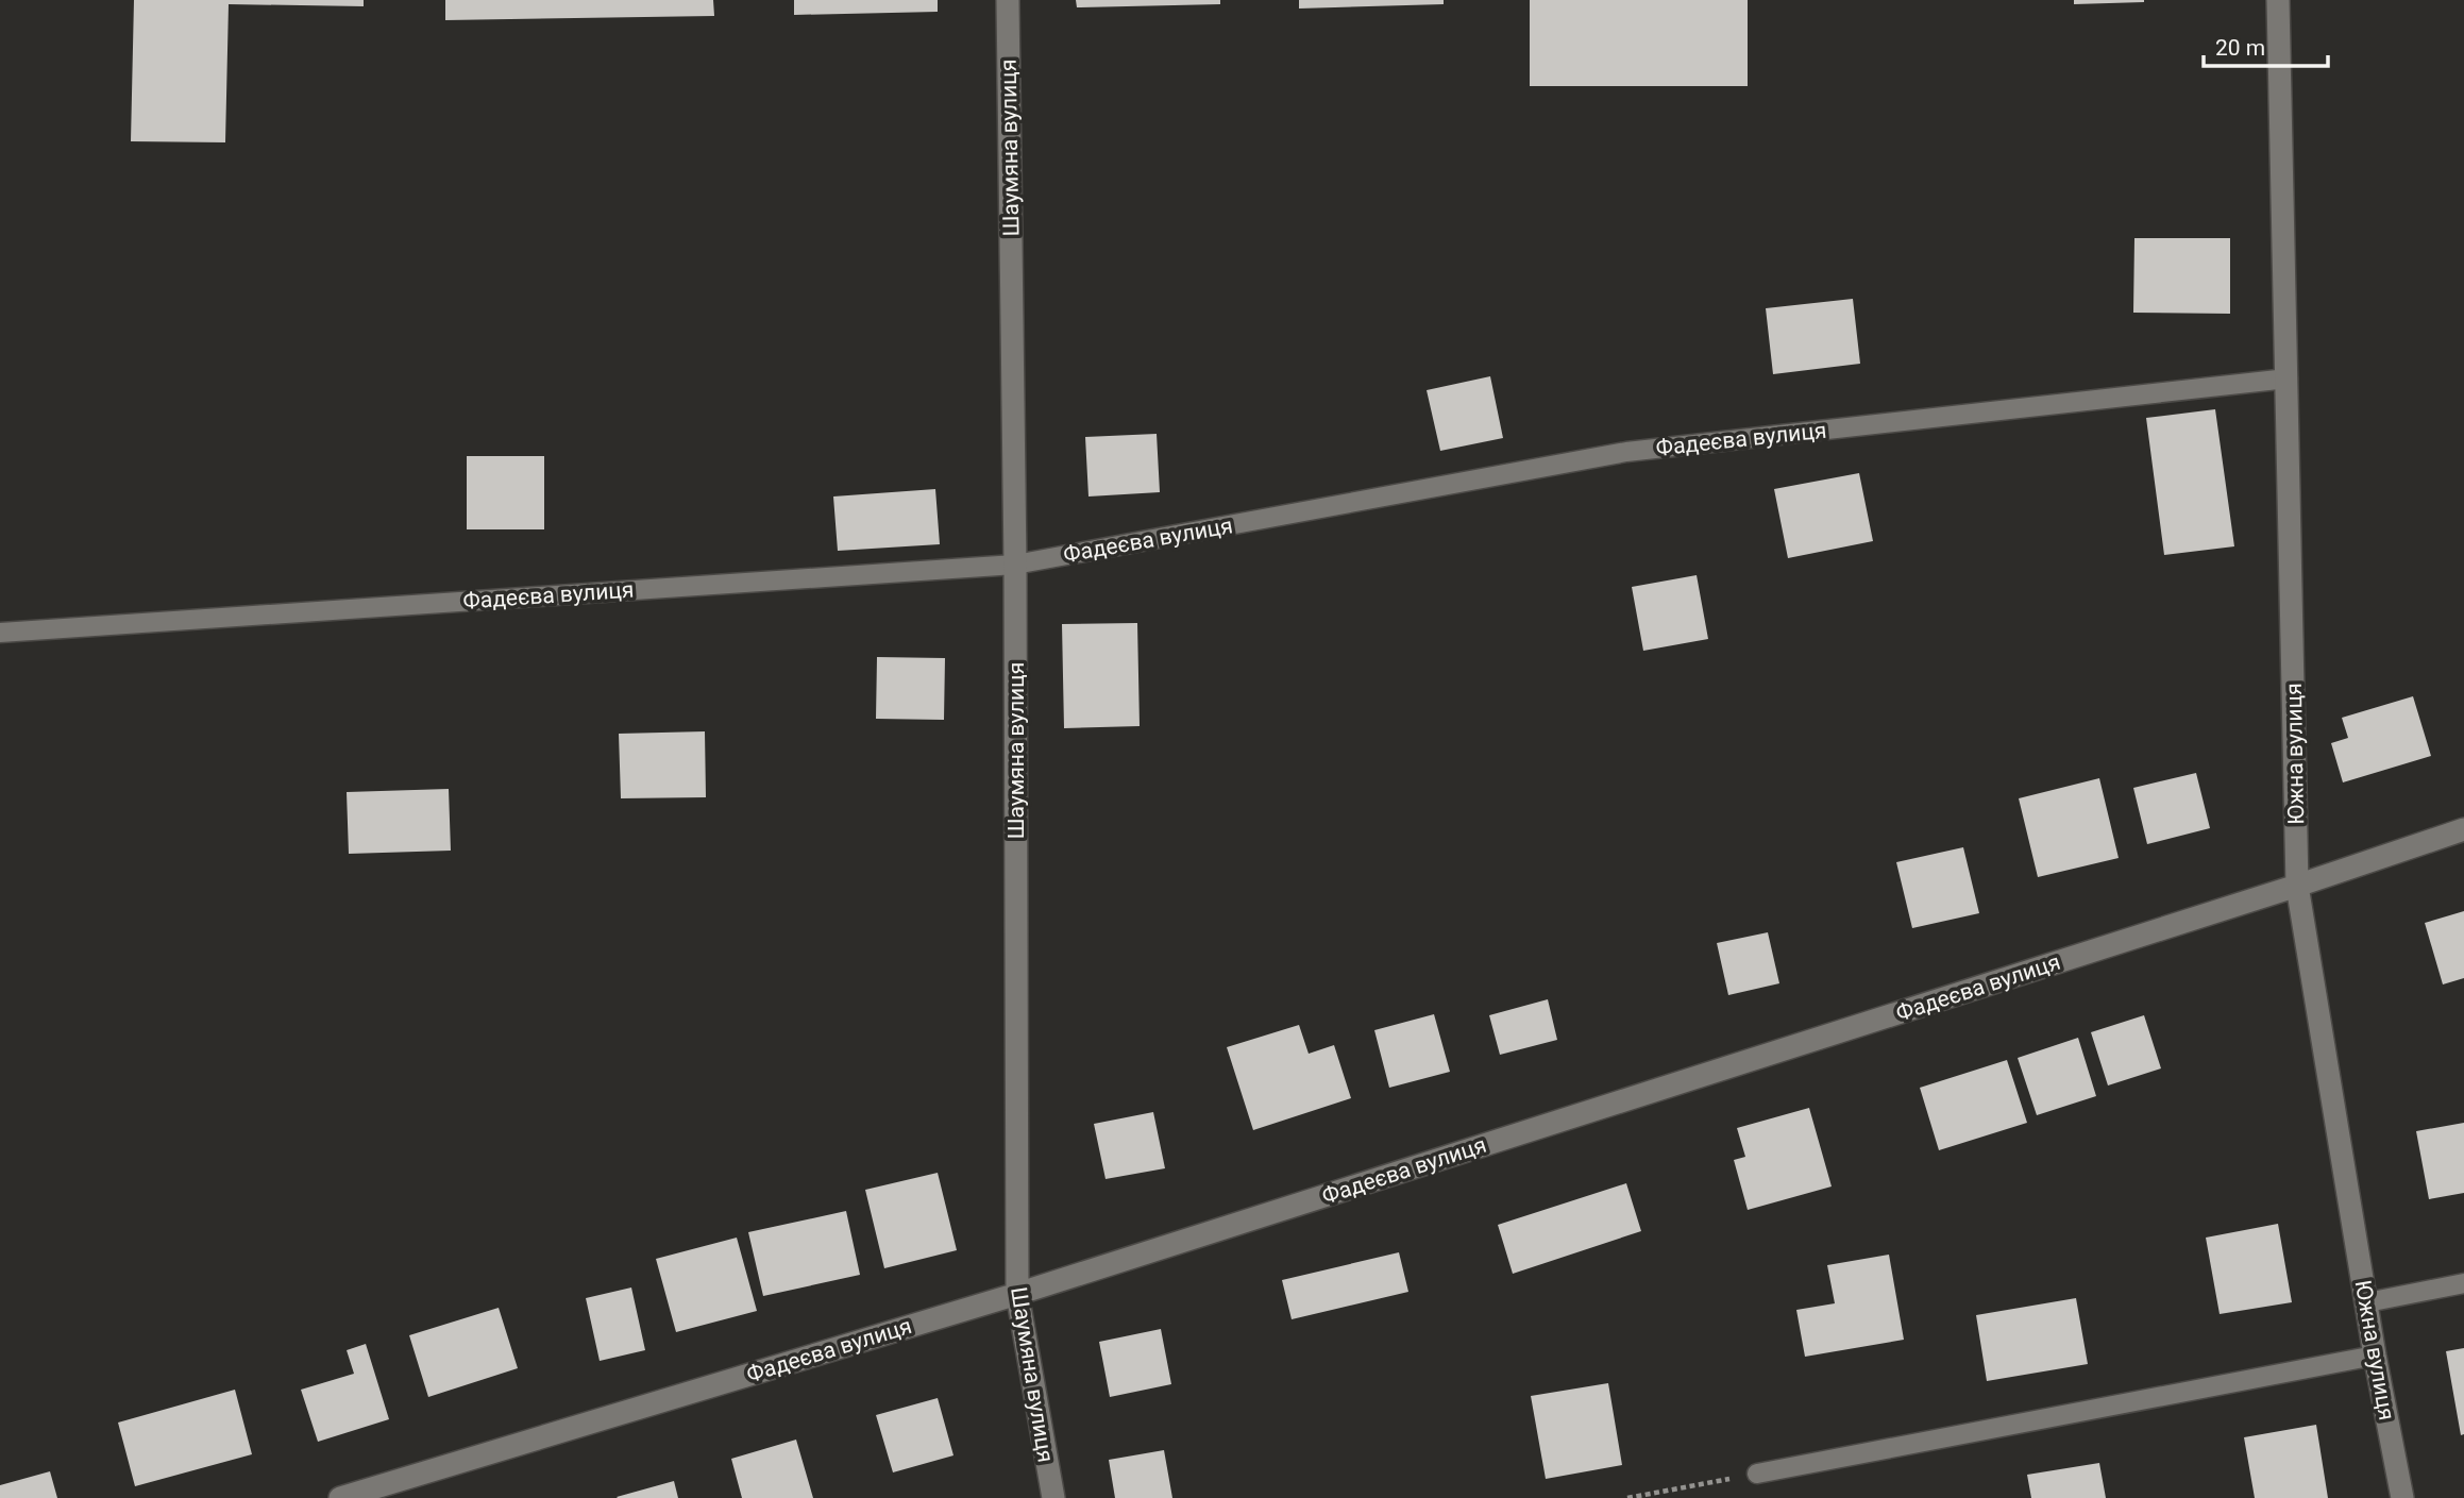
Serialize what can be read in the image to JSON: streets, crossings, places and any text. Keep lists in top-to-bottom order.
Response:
{
  "streets": {
    "street": ["Шаумяна вулиця", "Фадеєва вулиця", "Южна вулиця"]
  },
  "crossings": [
    ["Шаумяна вулиця", "Фадеєва вулиця"],
    ["Фадеєва вулиця", "Южна вулиця"]
  ],
  "scale_bar": "20 m"
}
